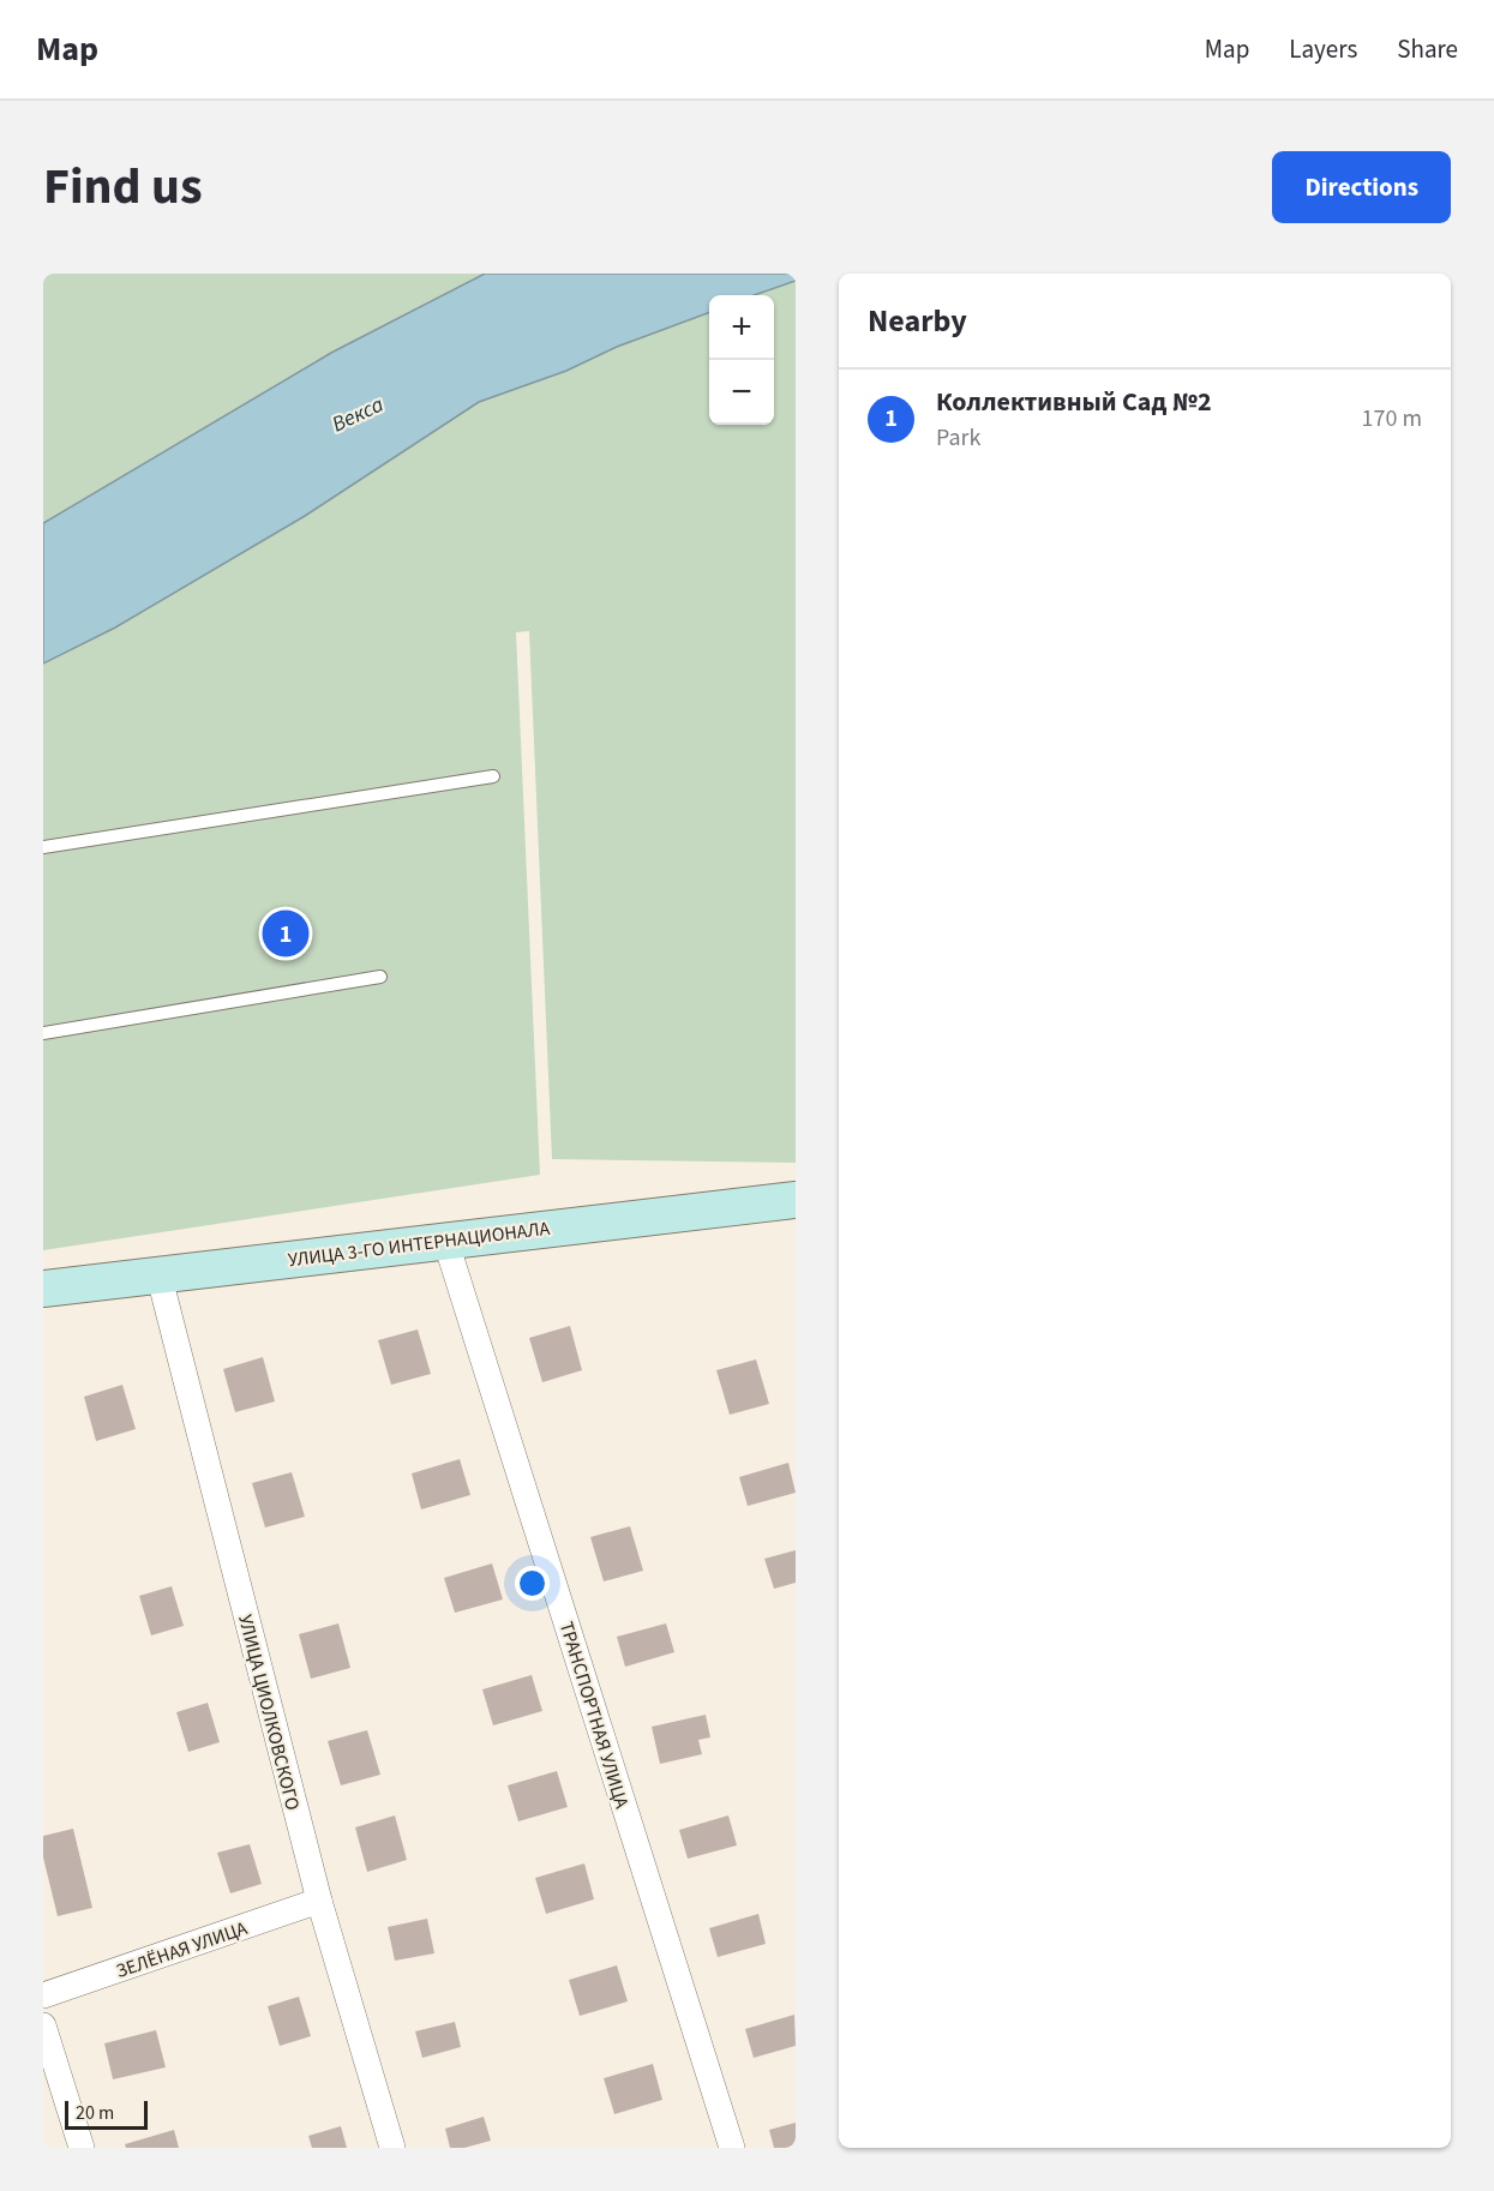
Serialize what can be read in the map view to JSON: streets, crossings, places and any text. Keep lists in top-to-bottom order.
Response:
{
  "streets": {
    "main road": ["УЛИЦА 3-ГО ИНТЕРНАЦИОНАЛА"],
    "street": ["УЛИЦА ЦИОЛКОВСКОГО", "ТРАНСПОРТНАЯ УЛИЦА", "ЗЕЛЁНАЯ УЛИЦА"]
  },
  "crossings": [
    ["УЛИЦА 3-ГО ИНТЕРНАЦИОНАЛА", "УЛИЦА ЦИОЛКОВСКОГО"],
    ["УЛИЦА 3-ГО ИНТЕРНАЦИОНАЛА", "ТРАНСПОРТНАЯ УЛИЦА"],
    ["УЛИЦА ЦИОЛКОВСКОГО", "ЗЕЛЁНАЯ УЛИЦА"]
  ],
  "water": ["Векса"],
  "scale_bar": "20 m",
  "page": {
    "header": "Map",
    "nav": ["Map", "Layers", "Share"],
    "title": "Find us",
    "buttons": "Directions",
    "heading": "Nearby",
    "map_buttons": ["+", "−"],
    "list": [
      {
        "mark": "1",
        "name": "Коллективный Сад №2",
        "note": "Park",
        "value": "170 m"
      }
    ],
    "pins": "1",
    "scale": "20 m"
  }
}
